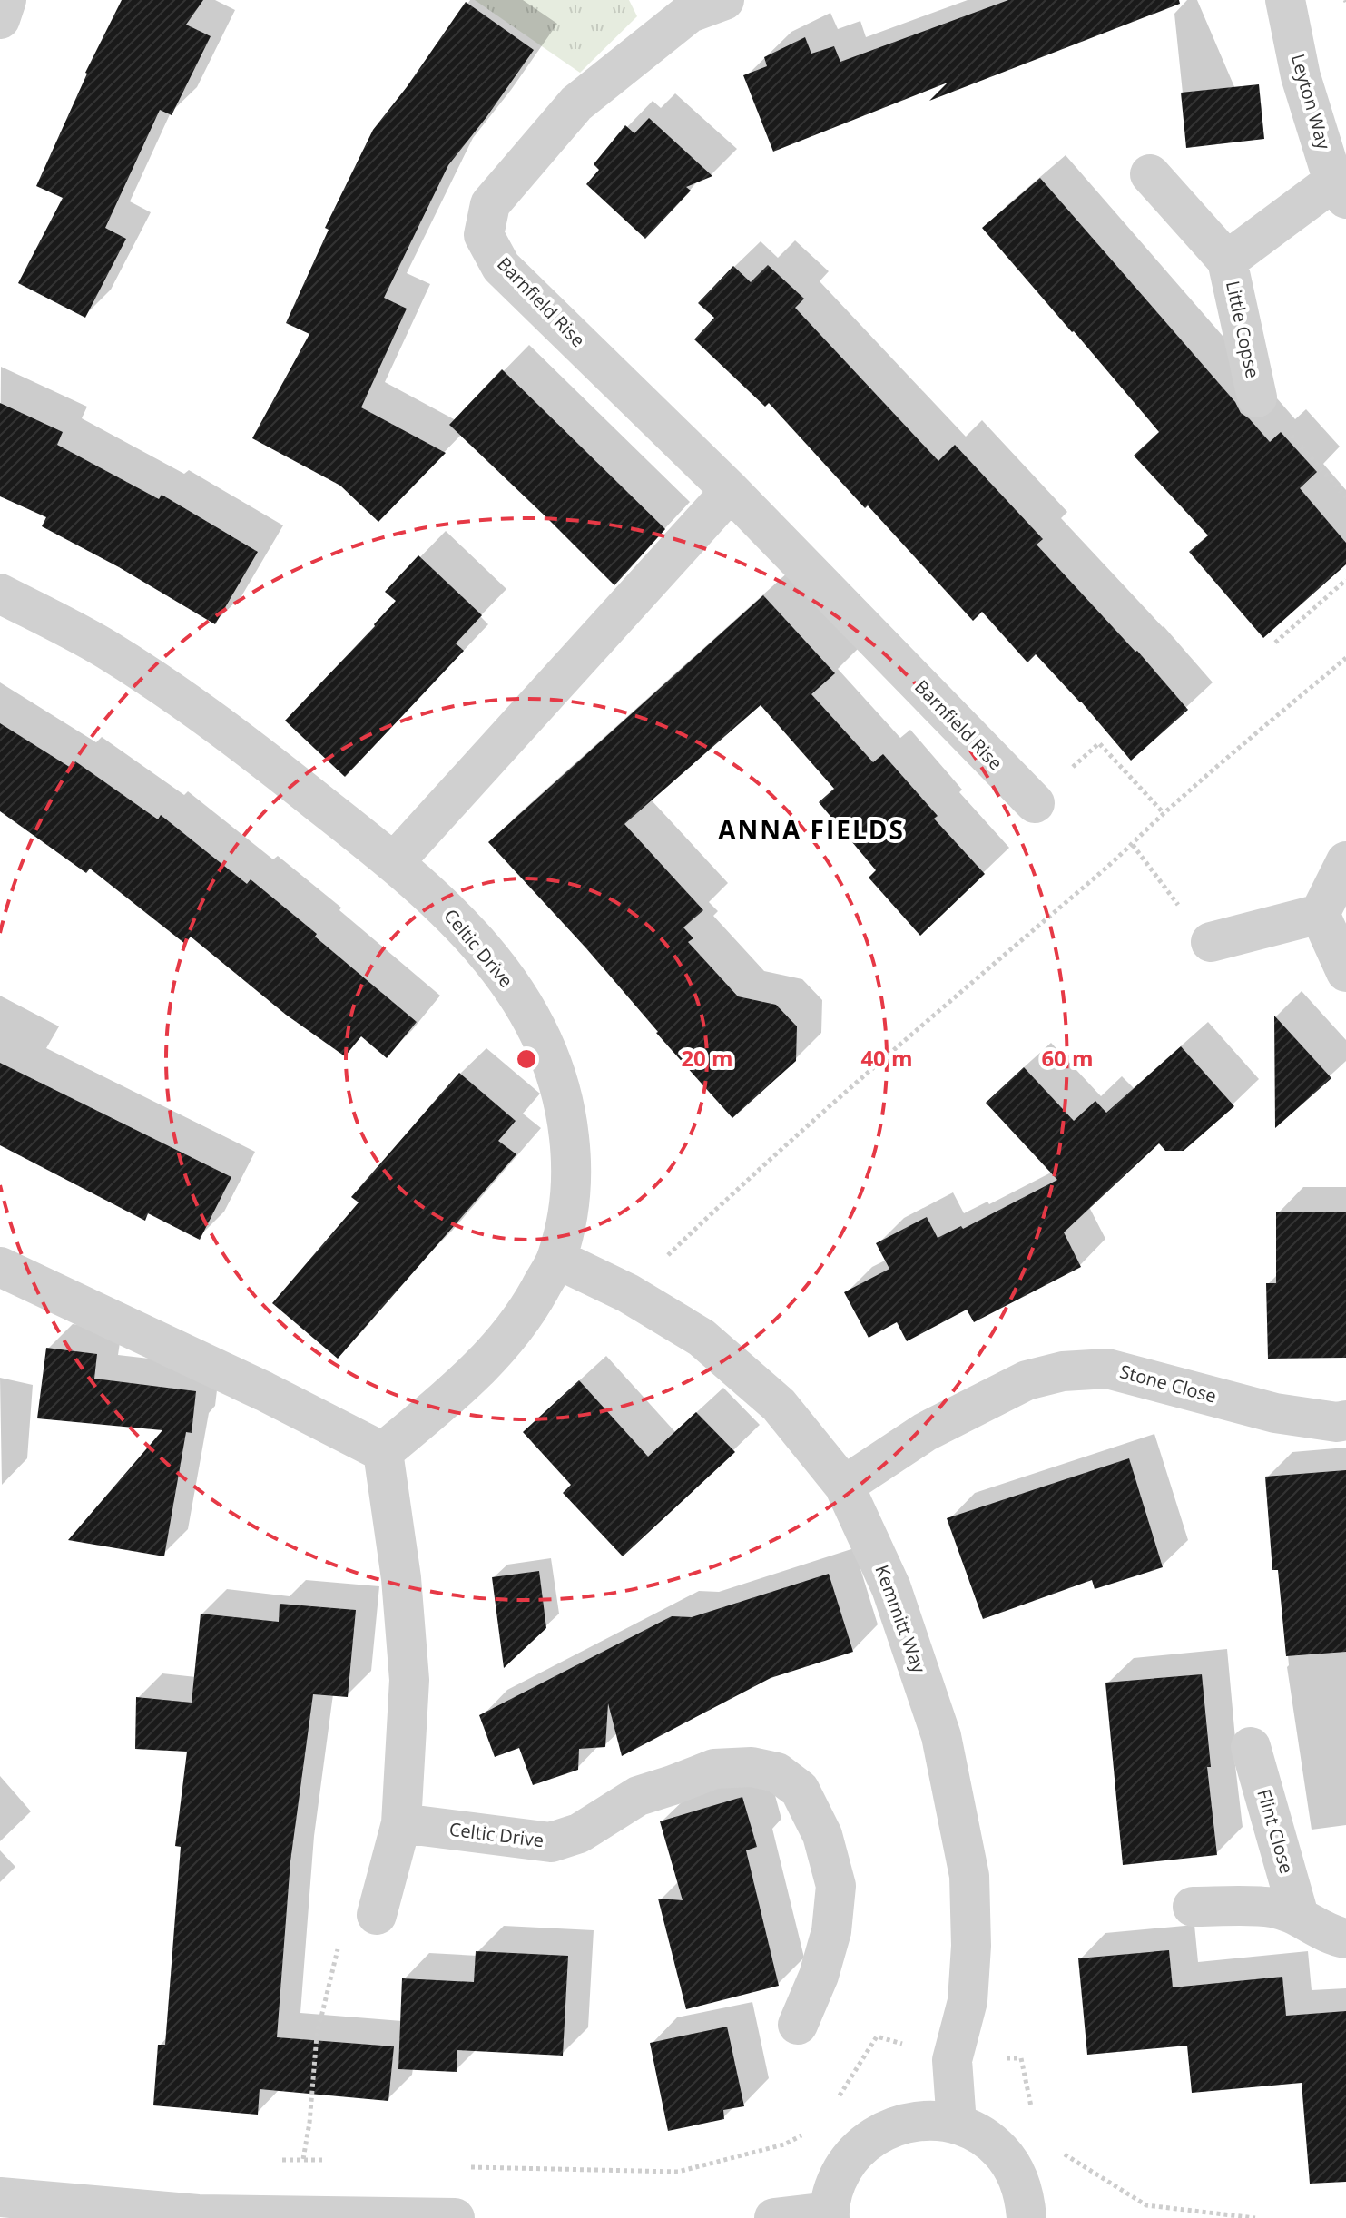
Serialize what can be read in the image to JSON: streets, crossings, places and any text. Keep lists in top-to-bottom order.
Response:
{
  "streets": {
    "street": [
      "Leyton Way",
      "Barnfield Rise",
      "Little Copse",
      "Celtic Drive",
      "Stone Close",
      "Kemmitt Way",
      "Flint Close"
    ]
  },
  "crossings": [
    ["Leyton Way", "Little Copse"],
    ["Celtic Drive", "Kemmitt Way"],
    ["Stone Close", "Kemmitt Way"]
  ],
  "districts": ["ANNA FIELDS"],
  "rings": ["20 m", "40 m", "60 m"]
}
